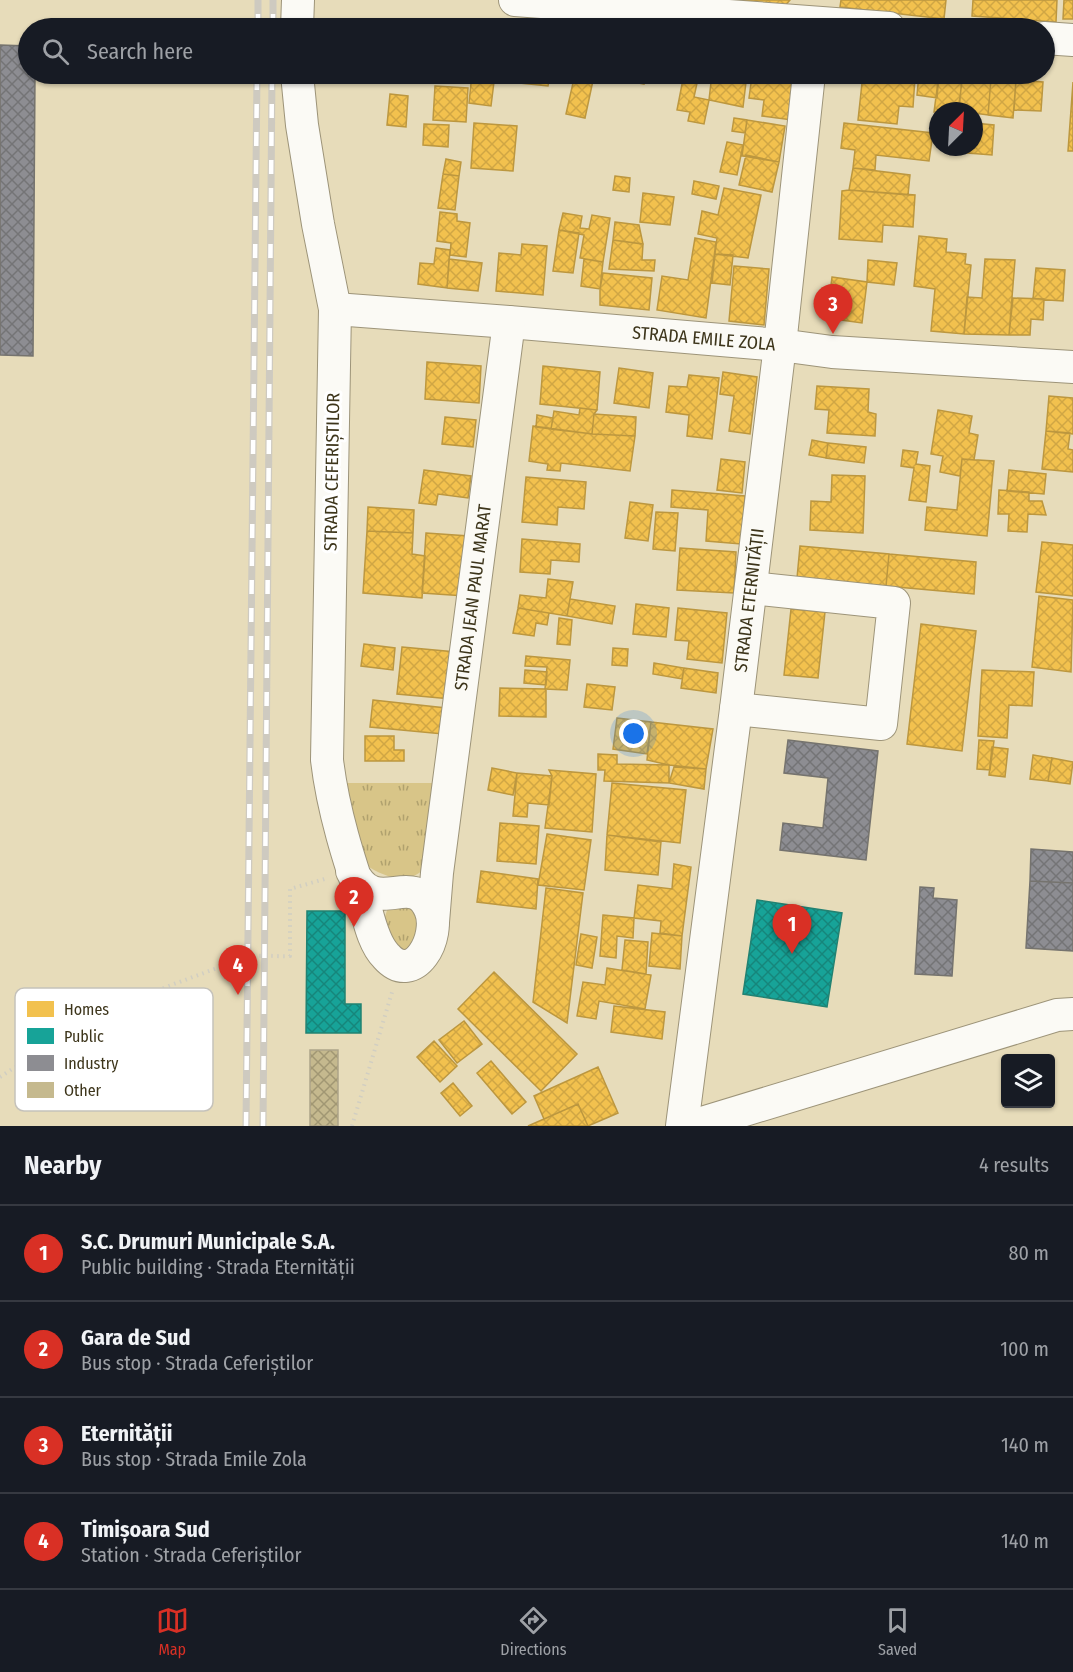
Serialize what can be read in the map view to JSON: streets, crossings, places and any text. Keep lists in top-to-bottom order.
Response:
{
  "streets": {
    "street": [
      "STRADA EMILE ZOLA",
      "STRADA CEFERIȘTILOR",
      "STRADA JEAN PAUL MARAT",
      "STRADA ETERNITĂȚII"
    ]
  },
  "crossings": [
    ["STRADA EMILE ZOLA", "STRADA CEFERIȘTILOR"],
    ["STRADA EMILE ZOLA", "STRADA JEAN PAUL MARAT"],
    ["STRADA EMILE ZOLA", "STRADA ETERNITĂȚII"],
    ["STRADA CEFERIȘTILOR", "STRADA JEAN PAUL MARAT"]
  ],
  "legend": [
    "Homes",
    "Public",
    "Industry",
    "Other"
  ],
  "north": "top right",
  "page": {
    "search": "Search here",
    "pins": [
      "3",
      "2",
      "1",
      "4"
    ],
    "heading": ["Nearby", "4 results"],
    "list": [
      {
        "mark": "1",
        "name": "S.C. Drumuri Municipale S.A.",
        "note": "Public building · Strada Eternității",
        "value": "80 m"
      },
      {
        "mark": "2",
        "name": "Gara de Sud",
        "note": "Bus stop · Strada Ceferiștilor",
        "value": "100 m"
      },
      {
        "mark": "3",
        "name": "Eternității",
        "note": "Bus stop · Strada Emile Zola",
        "value": "140 m"
      },
      {
        "mark": "4",
        "name": "Timișoara Sud",
        "note": "Station · Strada Ceferiștilor",
        "value": "140 m"
      }
    ],
    "nav": ["Map", "Directions", "Saved"]
  }
}
